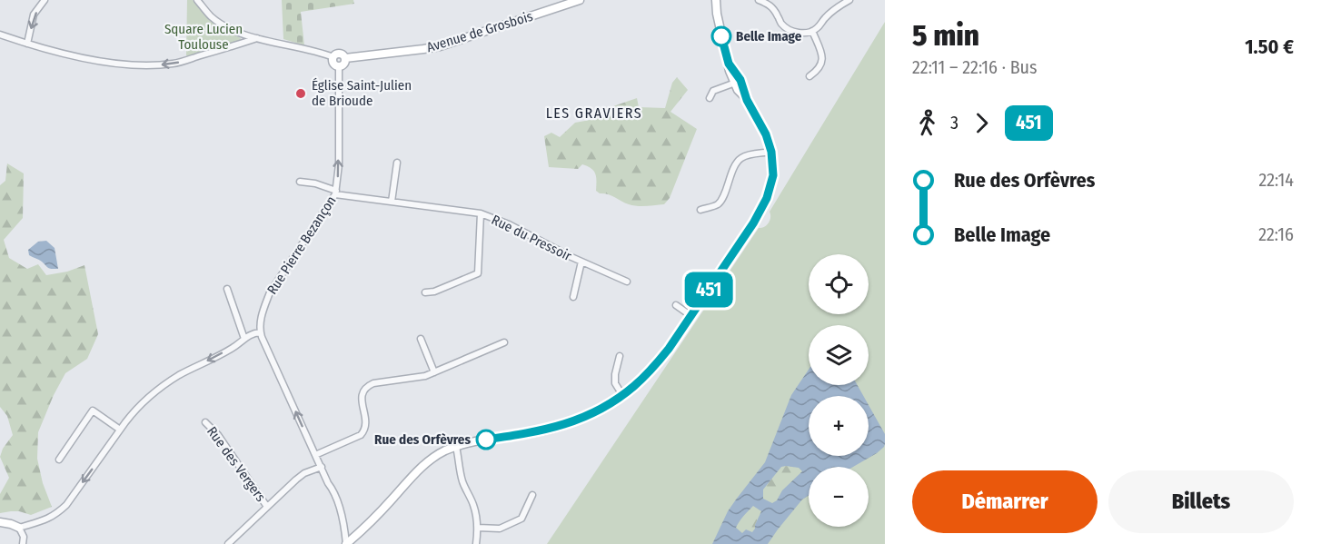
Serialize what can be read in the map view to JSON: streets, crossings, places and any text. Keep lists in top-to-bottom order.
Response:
{
  "streets": {
    "street": [
      "Avenue de Grosbois",
      "Rue du Pressoir",
      "Rue Pierre Bezançon",
      "Rue des Vergers"
    ]
  },
  "crossings": [
    ["Avenue de Grosbois", "Rue Pierre Bezançon"],
    ["Rue du Pressoir", "Rue Pierre Bezançon"]
  ],
  "one_way": ["Rue Pierre Bezançon"],
  "districts": ["LES GRAVIERS"],
  "parks": ["Square Lucien Toulouse"],
  "places": ["Belle Image", "Église Saint-Julien de Brioude", "Rue des Orfèvres"],
  "lines": ["bus line 451"],
  "page": {
    "on_map": "451",
    "heading": ["5 min", "22:11 – 22:16 · Bus", "1.50 €"],
    "legs": ["3", "451"],
    "list": [
      {
        "name": "Rue des Orfèvres",
        "value": "22:14"
      },
      {
        "name": "Belle Image",
        "value": "22:16"
      }
    ],
    "map_buttons": ["+", "−"],
    "buttons": ["Démarrer", "Billets"]
  }
}
